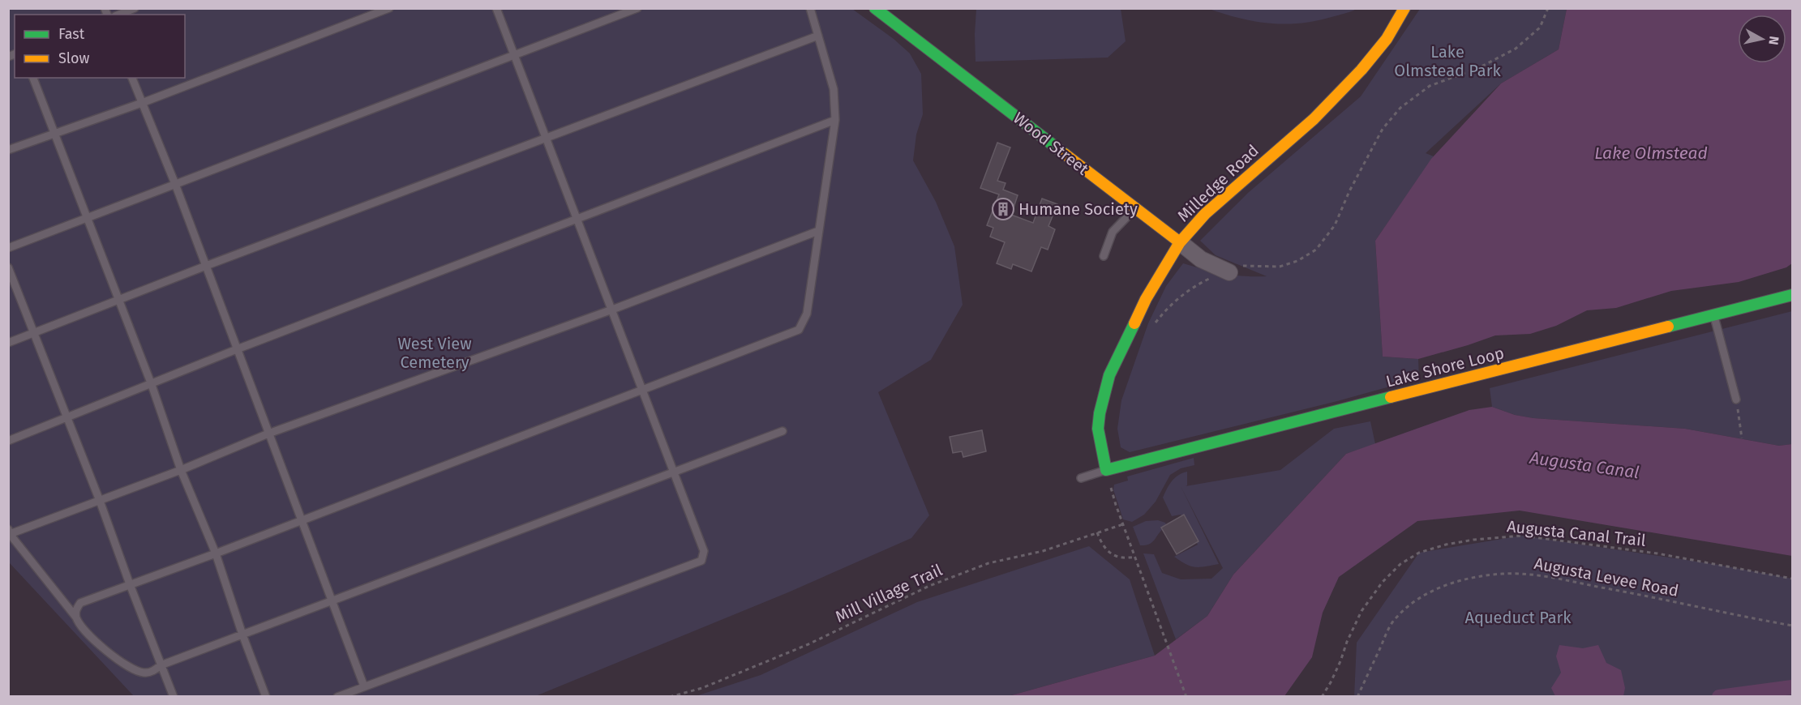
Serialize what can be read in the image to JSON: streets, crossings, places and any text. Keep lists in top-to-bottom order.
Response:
{
  "streets": {
    "street": ["Wood Street", "Milledge Road", "Lake Shore Loop"],
    "path": ["Augusta Canal Trail", "Augusta Levee Road", "Mill Village Trail"]
  },
  "crossings": [
    ["Wood Street", "Milledge Road"],
    ["Milledge Road", "Lake Shore Loop"]
  ],
  "water": ["Lake Olmstead", "Augusta Canal"],
  "parks": ["Lake Olmstead Park", "West View Cemetery", "Aqueduct Park"],
  "places": {
    "building": ["Humane Society"]
  },
  "legend": ["Fast", "Slow"],
  "north": "right"
}
